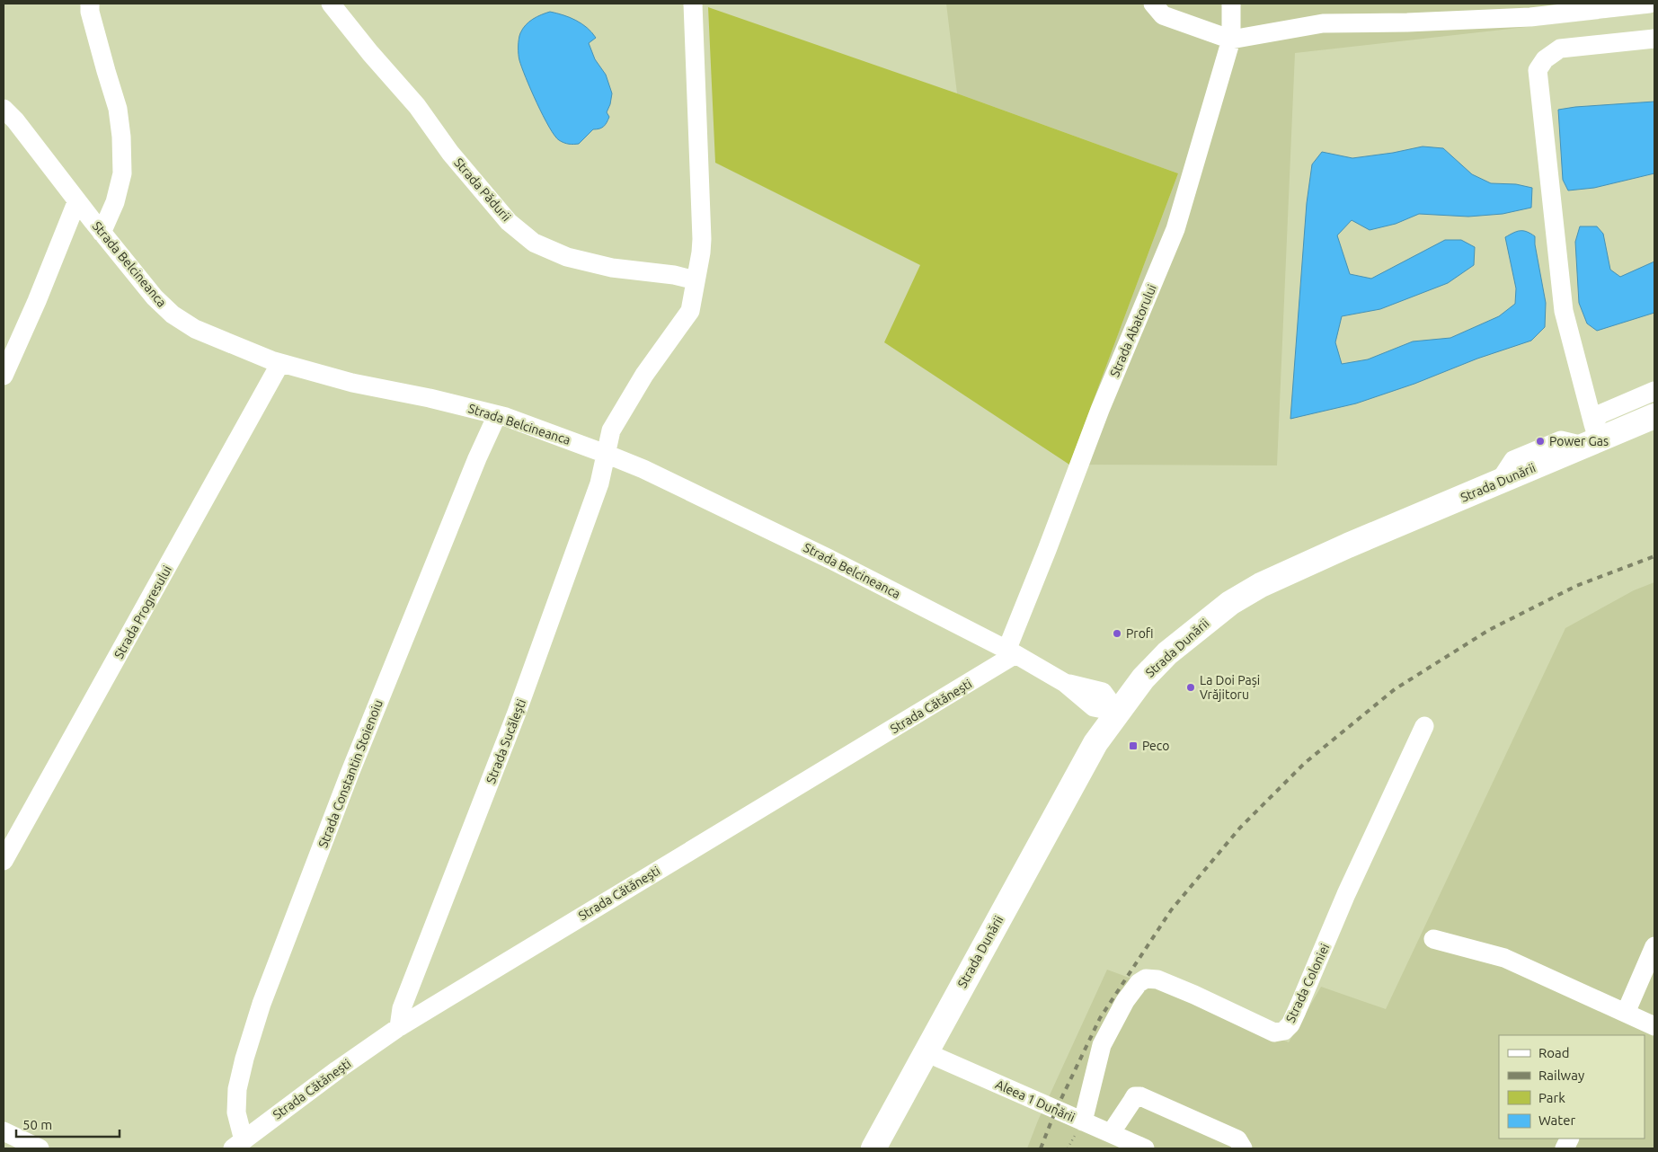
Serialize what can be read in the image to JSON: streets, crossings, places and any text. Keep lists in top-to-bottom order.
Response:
{
  "streets": {
    "highway": ["Strada Dunării"],
    "street": [
      "Strada Pădurii",
      "Strada Belcineanca",
      "Strada Abatorului",
      "Strada Progresului",
      "Strada Cătănești",
      "Strada Sucălești",
      "Strada Constantin Stoienoiu",
      "Strada Coloniei",
      "Aleea 1 Dunării"
    ]
  },
  "crossings": [
    ["Strada Pădurii", "Strada Sucălești"],
    ["Strada Belcineanca", "Strada Abatorului"],
    ["Strada Belcineanca", "Strada Dunării"],
    ["Strada Belcineanca", "Strada Progresului"],
    ["Strada Belcineanca", "Strada Cătănești"],
    ["Strada Belcineanca", "Strada Sucălești"],
    ["Strada Belcineanca", "Strada Constantin Stoienoiu"],
    ["Strada Abatorului", "Strada Cătănești"],
    ["Strada Dunării", "Aleea 1 Dunării"],
    ["Strada Cătănești", "Strada Sucălești"],
    ["Strada Cătănești", "Strada Constantin Stoienoiu"],
    ["Strada Coloniei", "Aleea 1 Dunării"]
  ],
  "places": {
    "other": ["Power Gas", "Profi", "La Doi Pași Vrăjitoru"],
    "transit": ["Peco"]
  },
  "legend": [
    "Road",
    "Railway",
    "Park",
    "Water"
  ],
  "scale_bar": "50 m"
}
